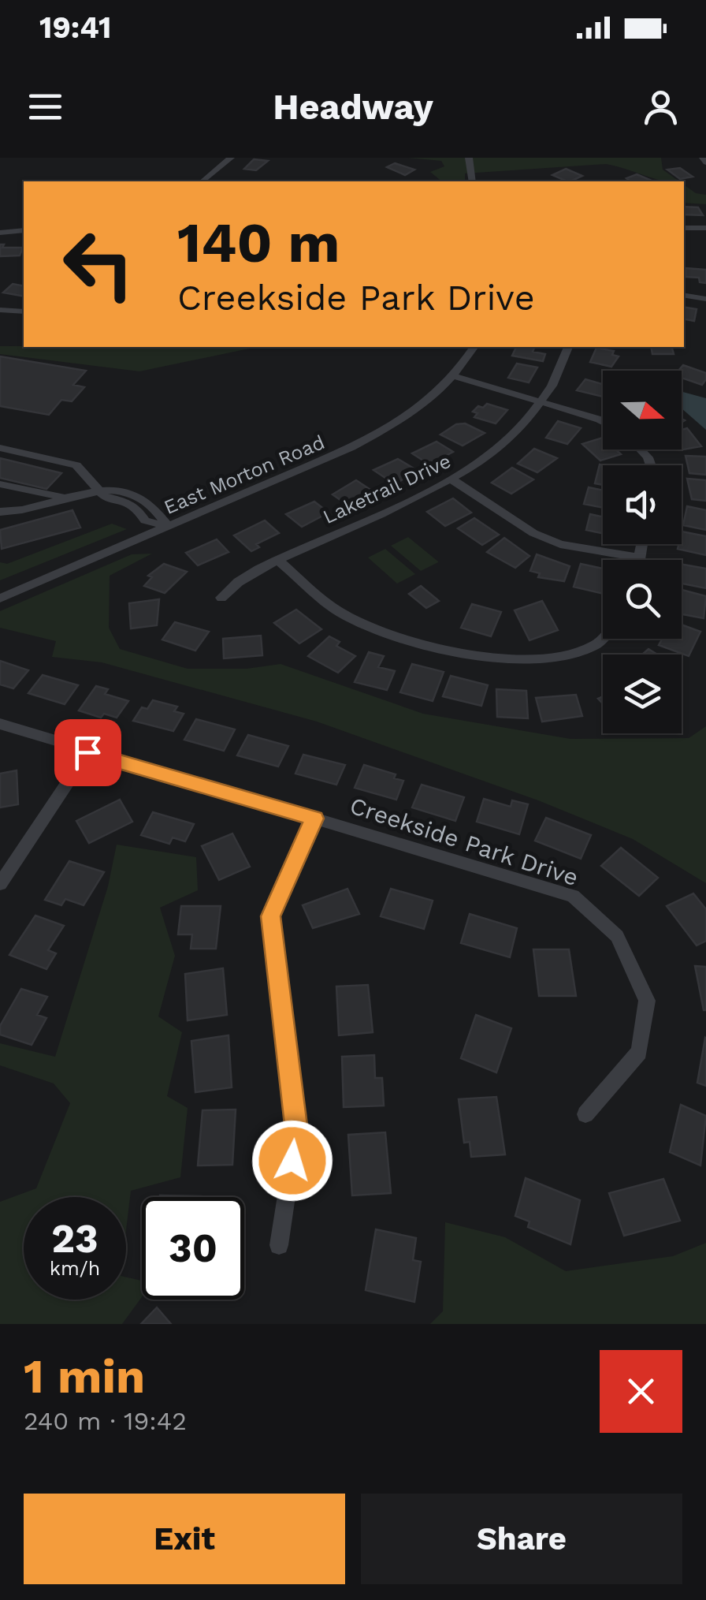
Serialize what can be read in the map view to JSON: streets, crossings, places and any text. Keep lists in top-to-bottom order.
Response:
{
  "streets": {
    "street": ["East Morton Road", "Laketrail Drive", "Creekside Park Drive"]
  },
  "north": "right",
  "page": {
    "status": "19:41",
    "header": "Headway",
    "turn": ["140 m", "Creekside Park Drive"],
    "speed": "23 km/h",
    "limit": "30",
    "heading": ["1 min", "240 m · 19:42"],
    "buttons": ["Exit", "Share"]
  }
}
